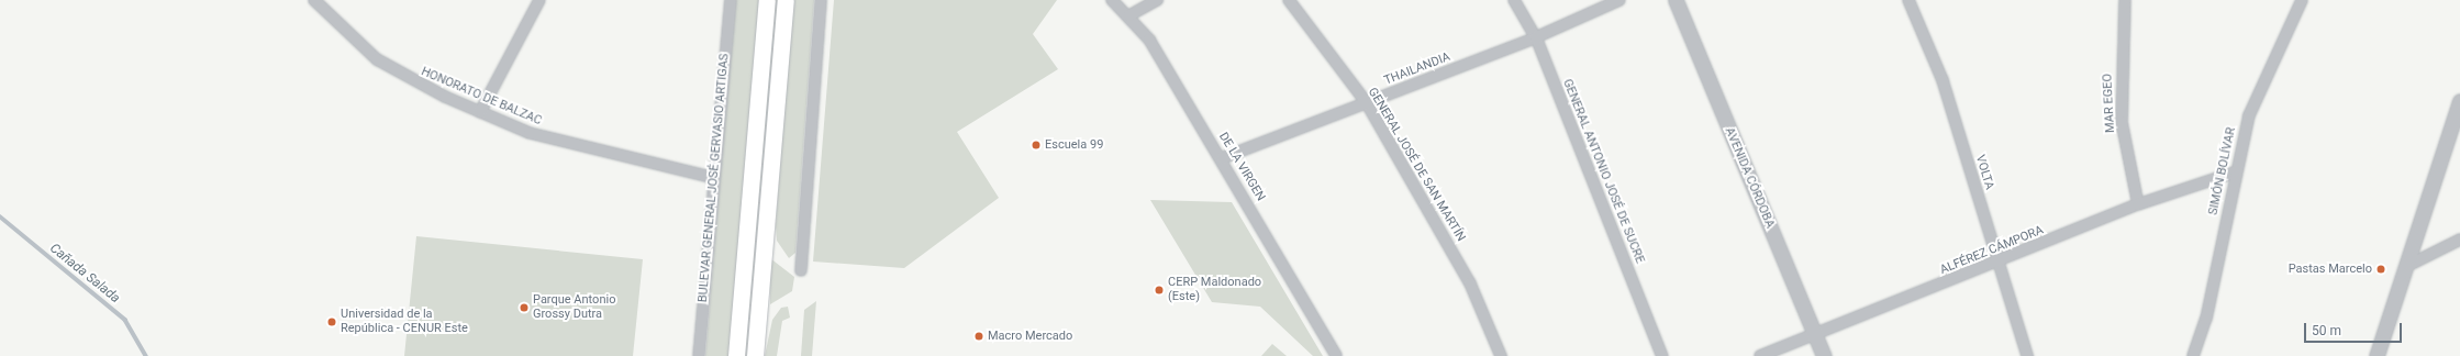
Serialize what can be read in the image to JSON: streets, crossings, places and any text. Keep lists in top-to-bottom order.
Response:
{
  "streets": {
    "street": [
      "THAILANDIA",
      "HONORATO DE BALZAC",
      "MAR EGEO",
      "GENERAL JOSÉ DE SAN MARTÍN",
      "DE LA VIRGEN",
      "GENERAL ANTONIO JOSÉ DE SUCRE",
      "SIMÓN BOLÍVAR",
      "VOLTA",
      "BULEVAR GENERAL JOSÉ GERVASIO ARTIGAS",
      "AVENIDA CÓRDOBA",
      "ALFÉREZ CÁMPORA"
    ]
  },
  "crossings": [
    ["THAILANDIA", "GENERAL JOSÉ DE SAN MARTÍN"],
    ["THAILANDIA", "DE LA VIRGEN"],
    ["THAILANDIA", "GENERAL ANTONIO JOSÉ DE SUCRE"],
    ["HONORATO DE BALZAC", "BULEVAR GENERAL JOSÉ GERVASIO ARTIGAS"],
    ["MAR EGEO", "ALFÉREZ CÁMPORA"],
    ["SIMÓN BOLÍVAR", "ALFÉREZ CÁMPORA"],
    ["VOLTA", "ALFÉREZ CÁMPORA"],
    ["AVENIDA CÓRDOBA", "ALFÉREZ CÁMPORA"]
  ],
  "water": ["Cañada Salada"],
  "places": [
    "Escuela 99",
    "Pastas Marcelo",
    "CERP Maldonado (Este)",
    "Parque Antonio Grossy Dutra",
    "Universidad de la República - CENUR Este",
    "Macro Mercado"
  ],
  "scale_bar": "50 m"
}
